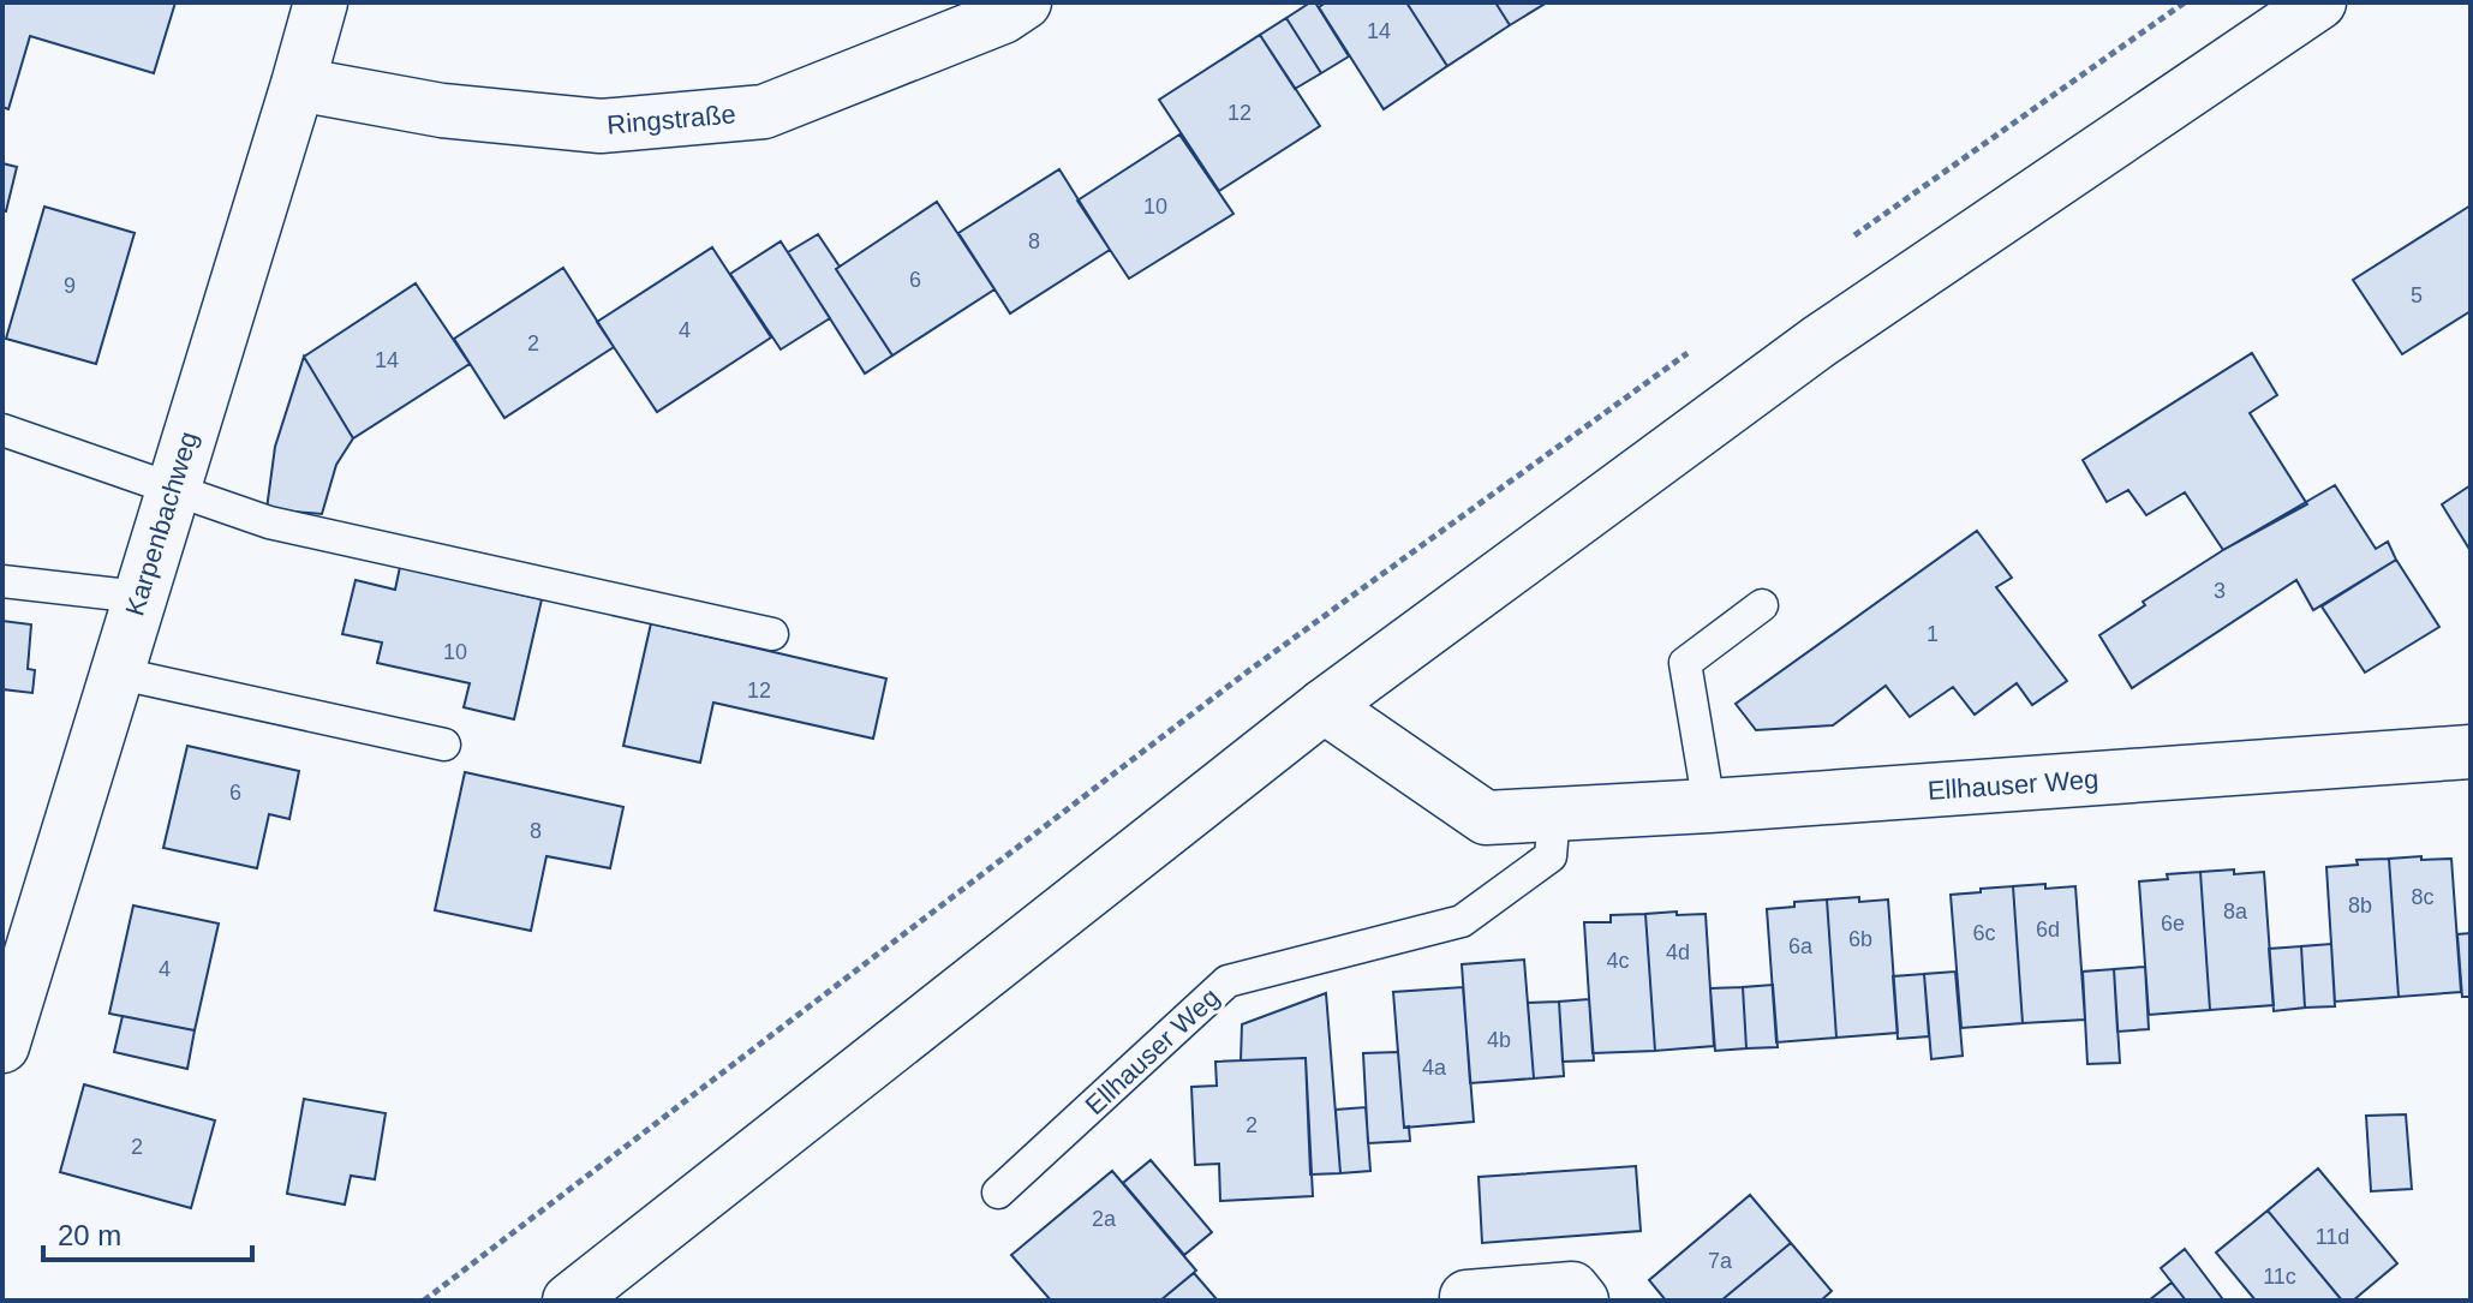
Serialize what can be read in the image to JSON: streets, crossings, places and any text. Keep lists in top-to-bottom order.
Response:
{
  "streets": {
    "street": ["Ringstraße", "Karpenbachweg", "Ellhauser Weg"]
  },
  "crossings": [
    ["Ringstraße", "Karpenbachweg"]
  ],
  "house_numbers": [
    "14",
    "12",
    "10",
    "8",
    "6",
    "9",
    "5",
    "4",
    "2",
    "14",
    "3",
    "1",
    "10",
    "12",
    "6",
    "8",
    "8c",
    "8b",
    "8a",
    "6e",
    "6d",
    "6c",
    "6b",
    "6a",
    "4d",
    "4c",
    "4",
    "4b",
    "4a",
    "2",
    "2",
    "2a",
    "11d",
    "7a",
    "11c"
  ],
  "scale_bar": "20 m"
}
